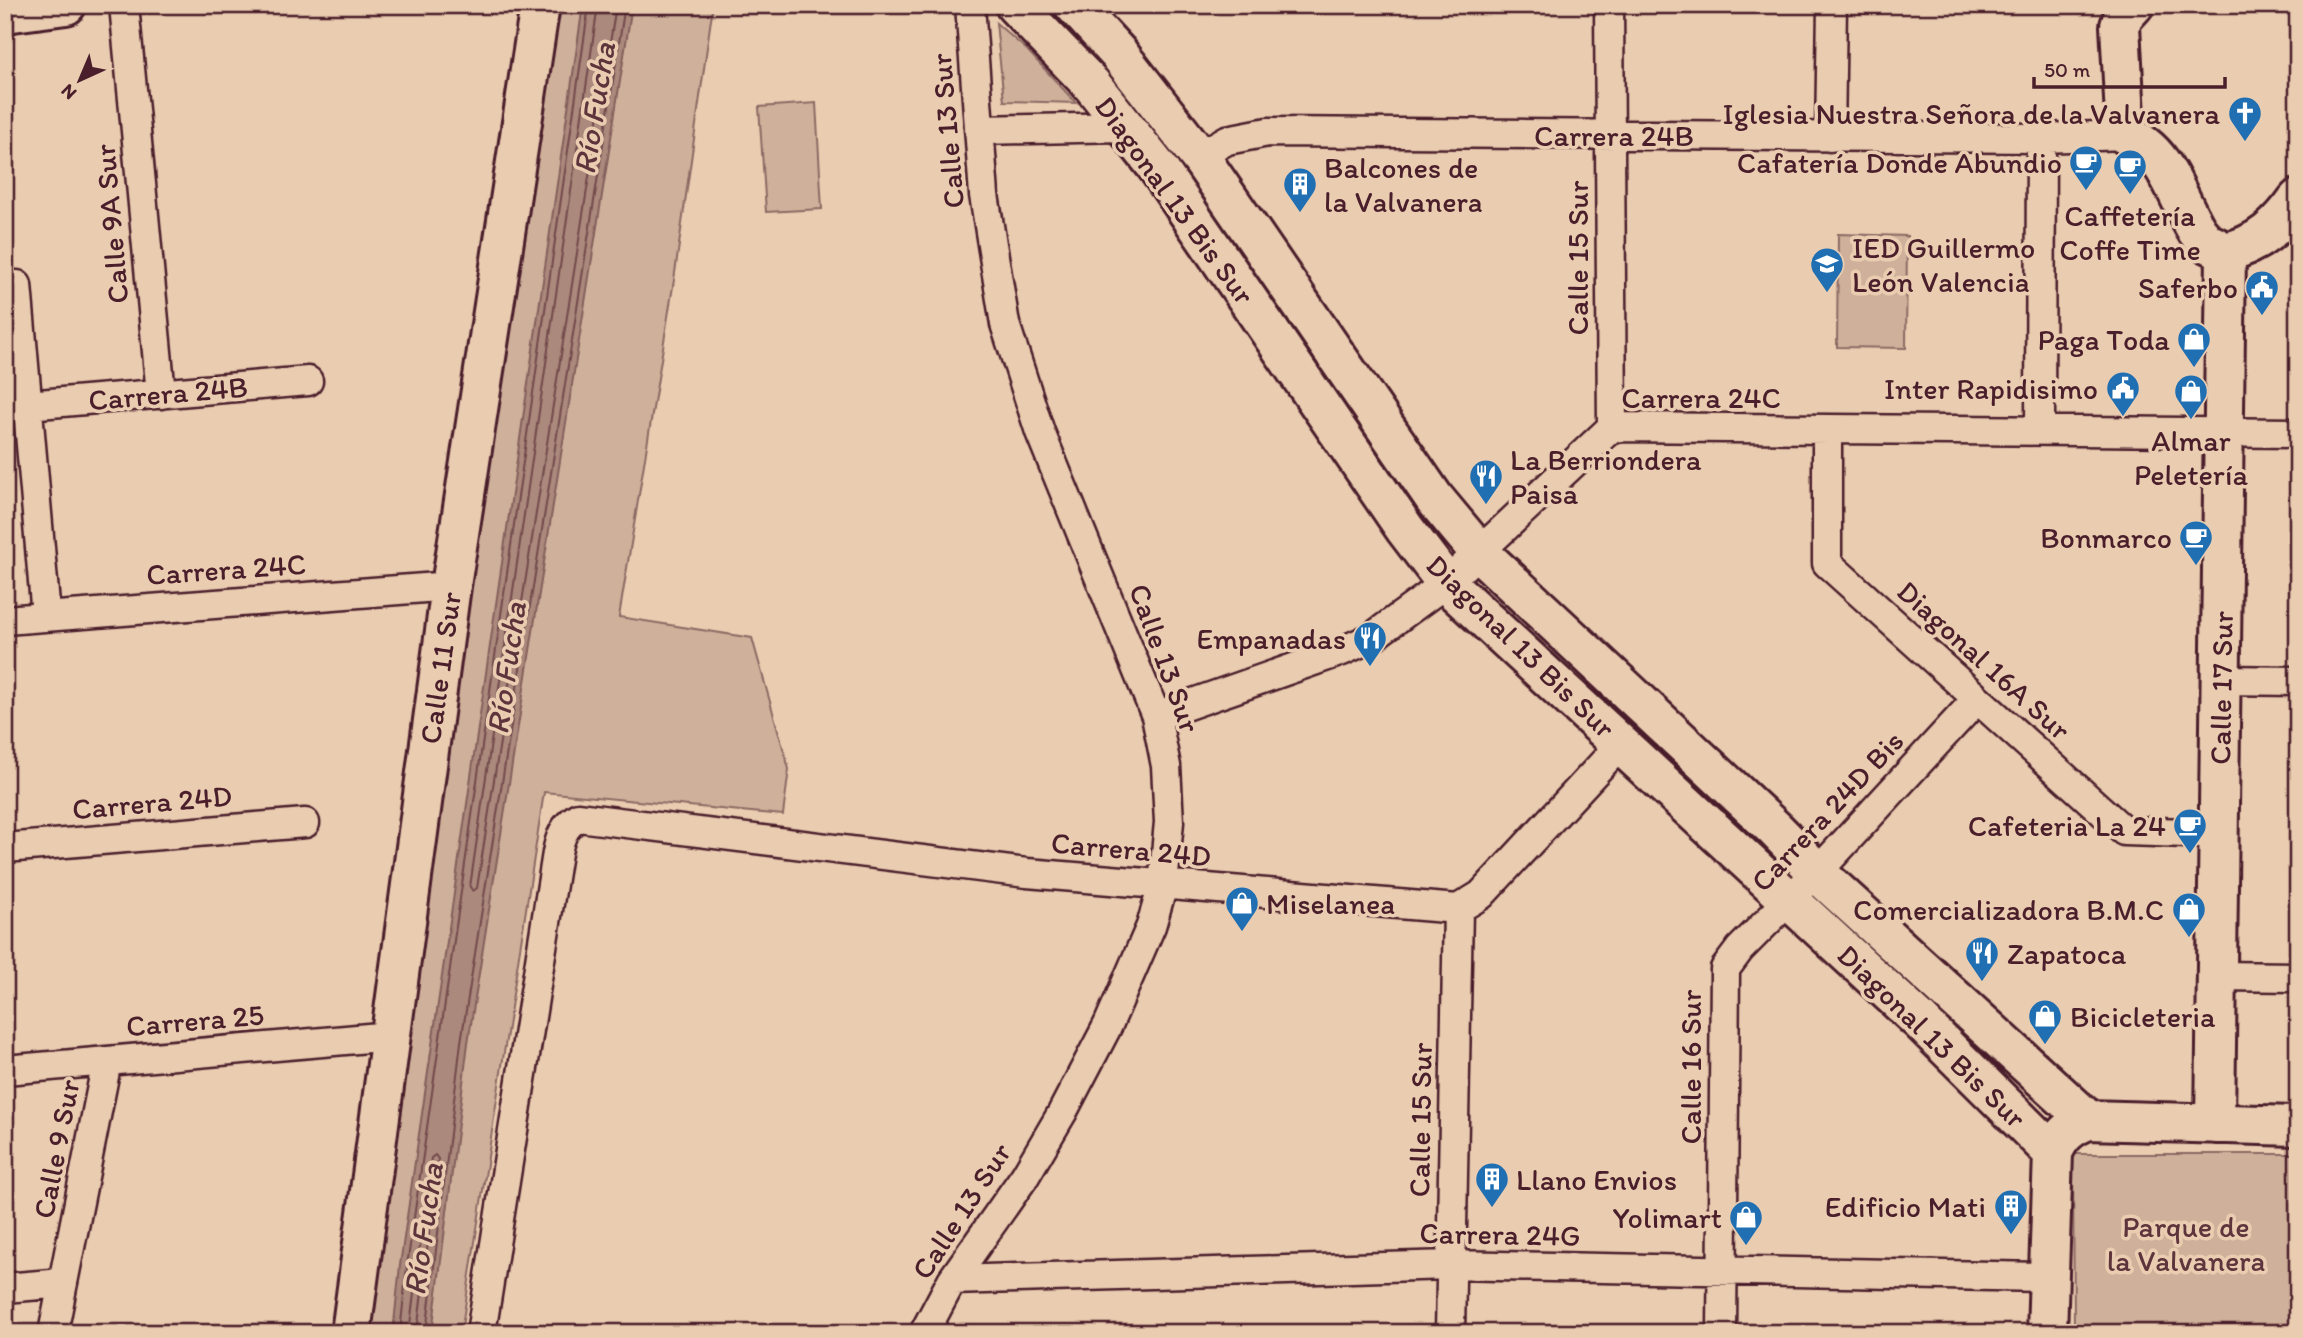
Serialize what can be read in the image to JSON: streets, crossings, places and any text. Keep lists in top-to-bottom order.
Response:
{
  "streets": {
    "street": [
      "Calle 13 Sur",
      "Carrera 24B",
      "Diagonal 13 Bis Sur",
      "Calle 9A Sur",
      "Calle 15 Sur",
      "Carrera 24C",
      "Diagonal 16A Sur",
      "Calle 11 Sur",
      "Calle 17 Sur",
      "Carrera 24D",
      "Carrera 24D Bis",
      "Carrera 25",
      "Calle 16 Sur",
      "Calle 9 Sur",
      "Carrera 24G"
    ]
  },
  "crossings": [
    ["Calle 13 Sur", "Carrera 24C"],
    ["Calle 13 Sur", "Carrera 24D"],
    ["Calle 13 Sur", "Carrera 24G"],
    ["Carrera 24B", "Diagonal 13 Bis Sur"],
    ["Carrera 24B", "Calle 9A Sur"],
    ["Carrera 24B", "Calle 15 Sur"],
    ["Diagonal 13 Bis Sur", "Carrera 24C"],
    ["Diagonal 13 Bis Sur", "Carrera 24D Bis"],
    ["Calle 15 Sur", "Carrera 24C"],
    ["Calle 15 Sur", "Carrera 24D"],
    ["Calle 15 Sur", "Carrera 24G"],
    ["Carrera 24C", "Diagonal 16A Sur"],
    ["Carrera 24C", "Calle 11 Sur"],
    ["Carrera 24C", "Calle 17 Sur"],
    ["Diagonal 16A Sur", "Calle 17 Sur"],
    ["Diagonal 16A Sur", "Carrera 24D Bis"],
    ["Calle 11 Sur", "Carrera 25"],
    ["Carrera 24D Bis", "Calle 16 Sur"],
    ["Carrera 25", "Calle 9 Sur"],
    ["Calle 16 Sur", "Carrera 24G"]
  ],
  "water": ["Río Fucha"],
  "parks": ["Parque de la Valvanera"],
  "places": {
    "church": ["Iglesia Nuestra Señora de la Valvanera"],
    "cafe": [
      "Cafatería Donde Abundio",
      "Caffetería Coffe Time",
      "Bonmarco",
      "Cafeteria La 24"
    ],
    "building": ["Balcones de la Valvanera", "Llano Envios", "Edificio Mati"],
    "school or university": ["IED Guillermo León Valencia"],
    "public building": ["Saferbo", "Inter Rapidisimo"],
    "shop": [
      "Paga Toda",
      "Almar Peletería",
      "Miselanea",
      "Comercializadora B.M.C",
      "Bicicleteria",
      "Yolimart"
    ],
    "restaurant": ["La Berriondera Paisa", "Empanadas", "Zapatoca"]
  },
  "scale_bar": "50 m",
  "north": "bottom left"
}
